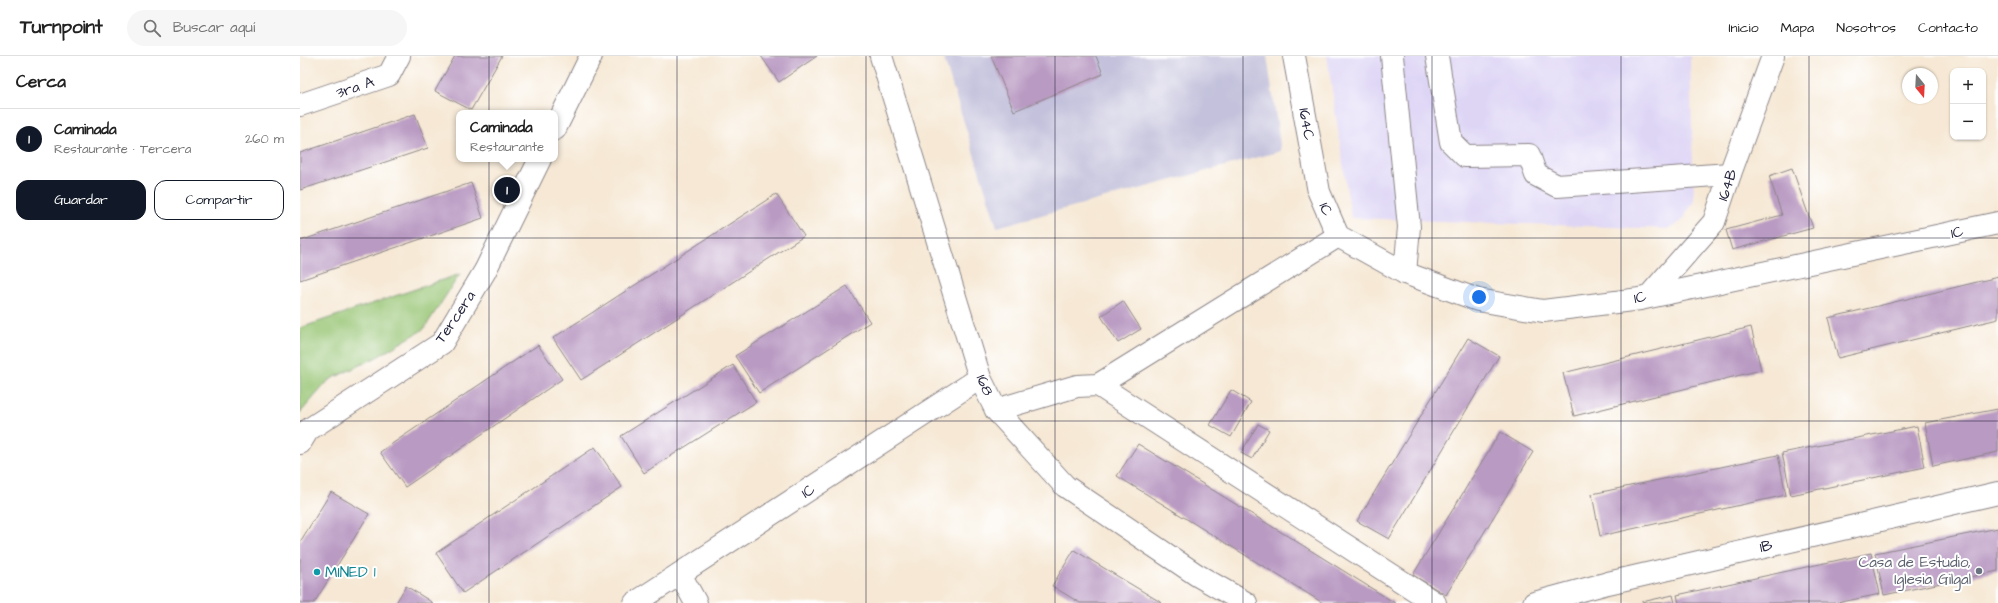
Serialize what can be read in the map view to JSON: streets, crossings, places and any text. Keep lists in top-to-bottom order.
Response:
{
  "streets": {
    "street": [
      "3ra A",
      "164C",
      "164B",
      "1C",
      "Tercera",
      "168",
      "1B"
    ]
  },
  "crossings": [
    ["164C", "1C"],
    ["164B", "1C"],
    ["1C", "168"]
  ],
  "places": ["Casa de Estudio, Iglesia Gilgal", "MINED 1"],
  "north": "bottom",
  "page": {
    "header": "Turnpoint",
    "search": "Buscar aquí",
    "nav": [
      "Inicio",
      "Mapa",
      "Nosotros",
      "Contacto"
    ],
    "heading": "Cerca",
    "map_buttons": ["+", "−"],
    "list": [
      {
        "mark": "1",
        "name": "Caminada",
        "note": "Restaurante · Tercera",
        "value": "260 m"
      }
    ],
    "popup": ["Caminada", "Restaurante"],
    "buttons": ["Guardar", "Compartir"],
    "pins": "1"
  }
}
